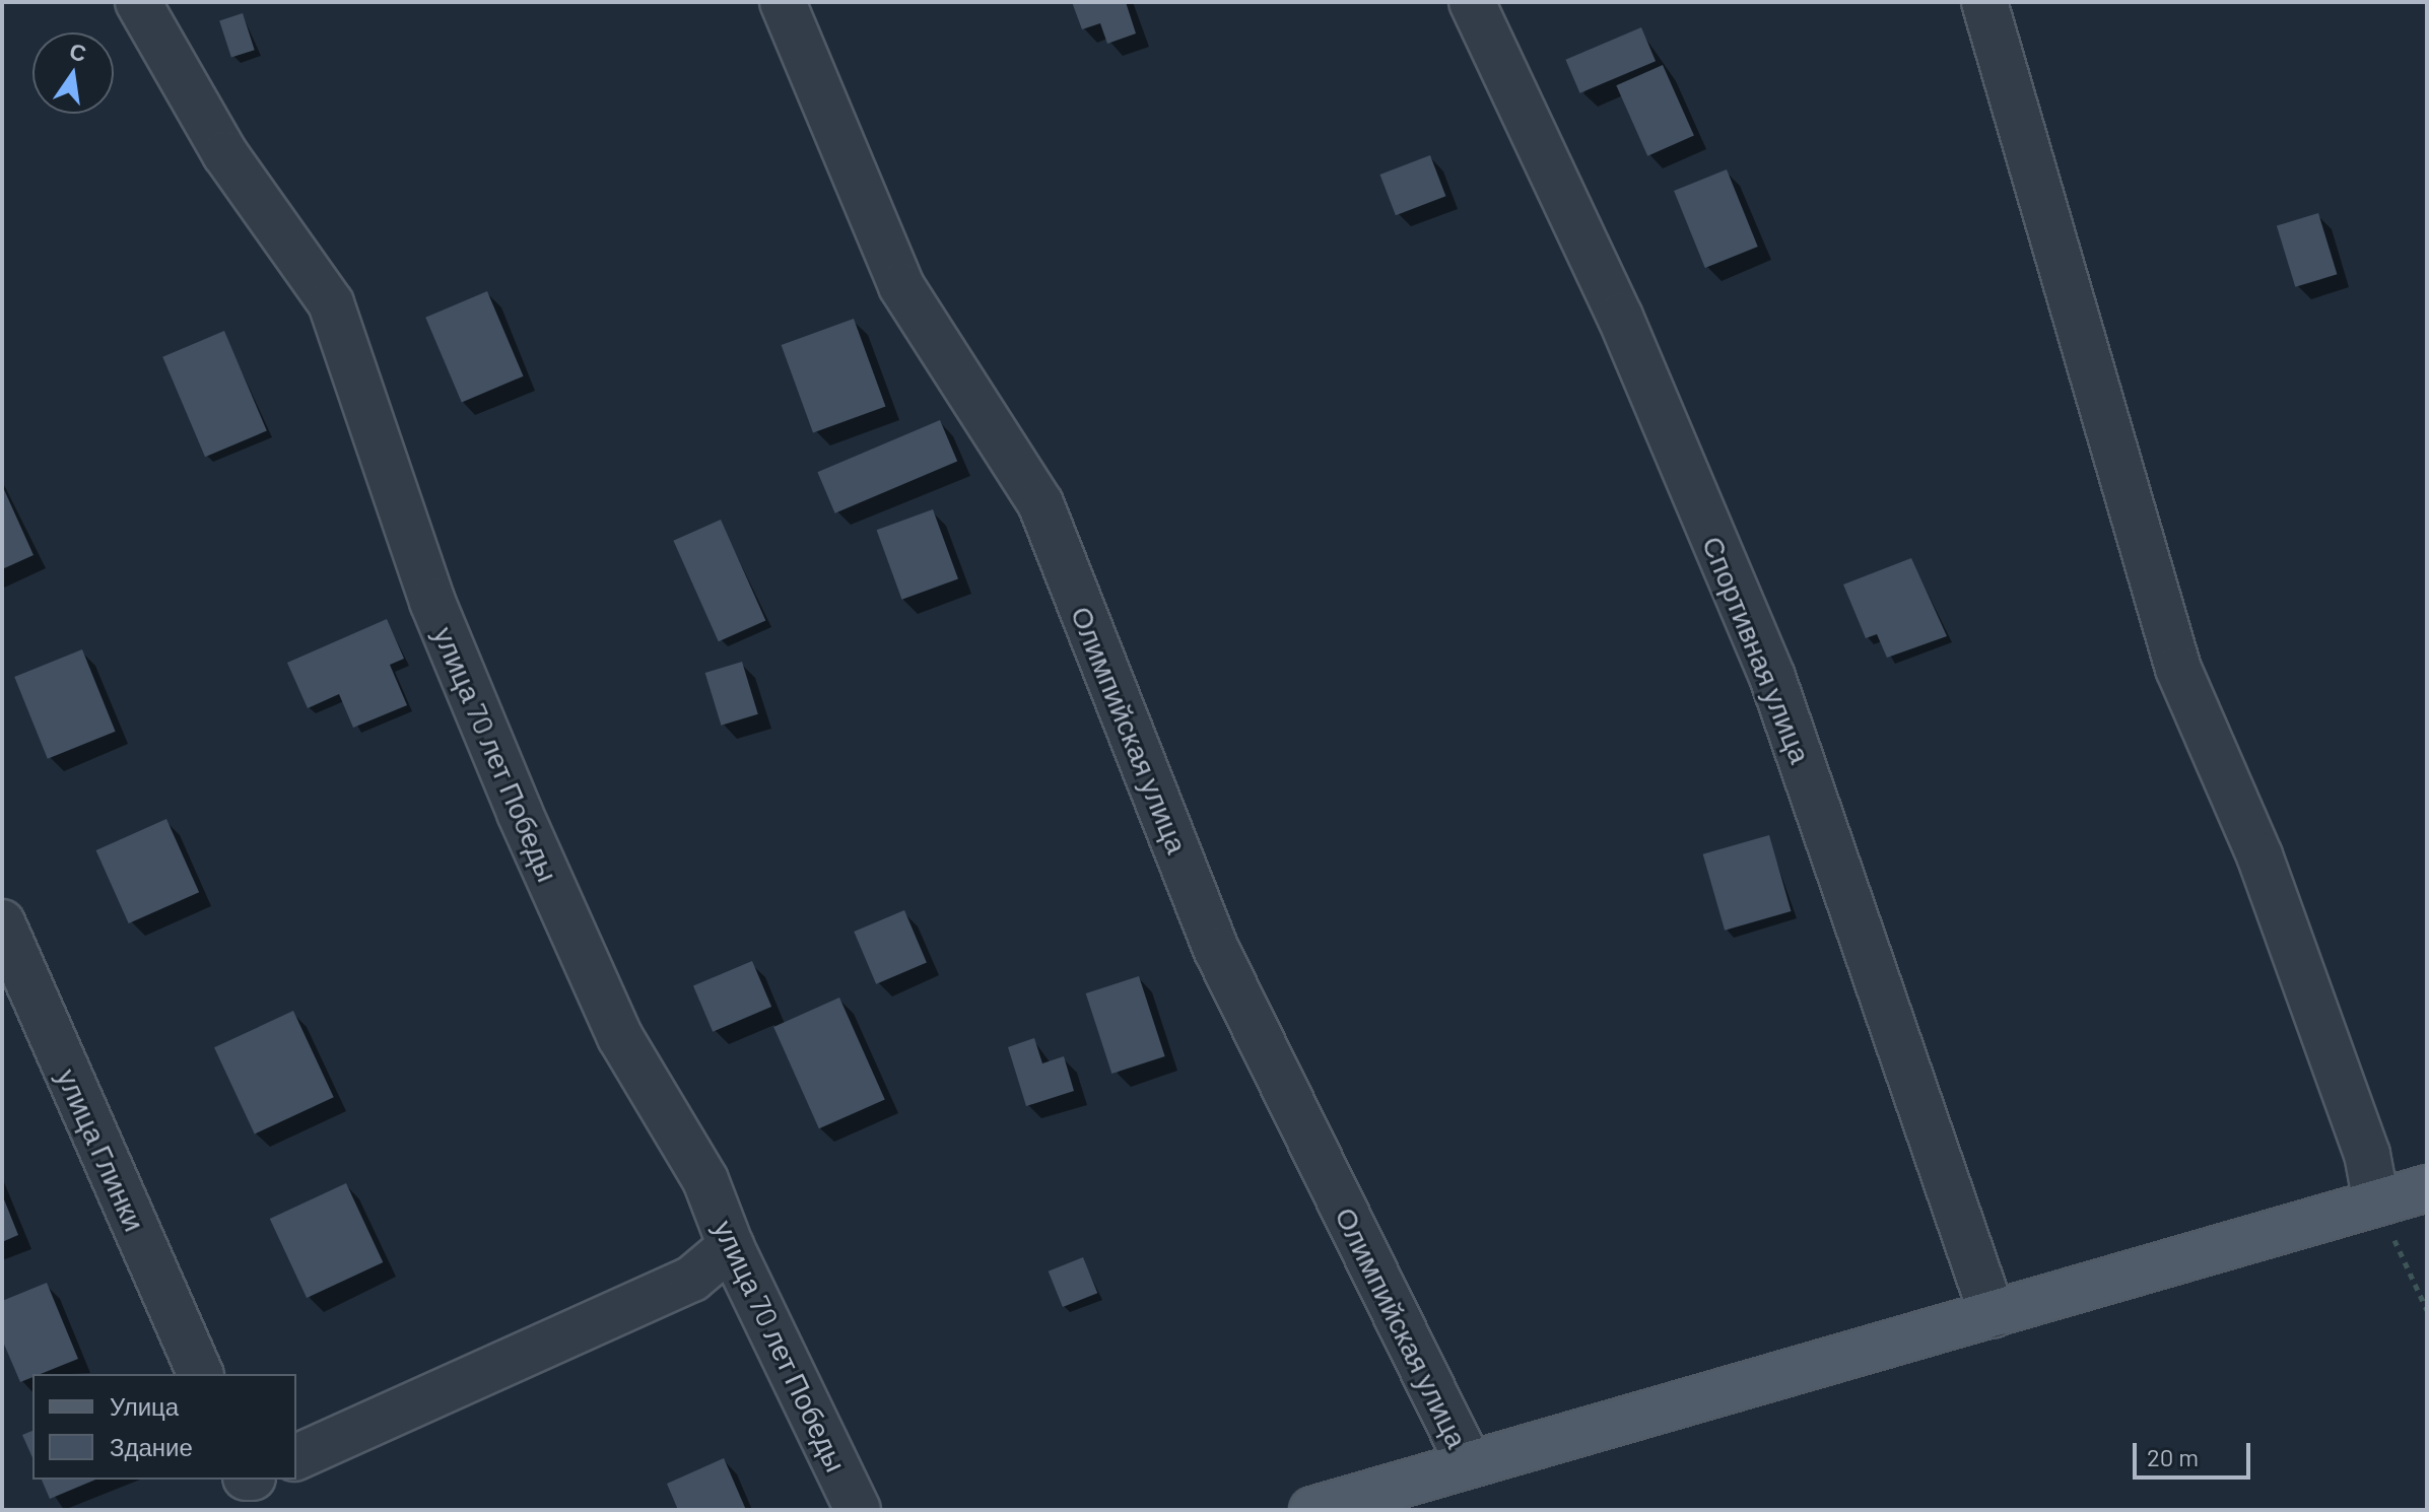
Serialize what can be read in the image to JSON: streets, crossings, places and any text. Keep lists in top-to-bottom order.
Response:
{
  "streets": {
    "street": [
      "Спортивная улица",
      "Олимпийская улица",
      "улица 70 лет Победы",
      "улица Глинки"
    ]
  },
  "legend": ["Улица", "Здание"],
  "scale_bar": "20 m",
  "north": "top"
}
